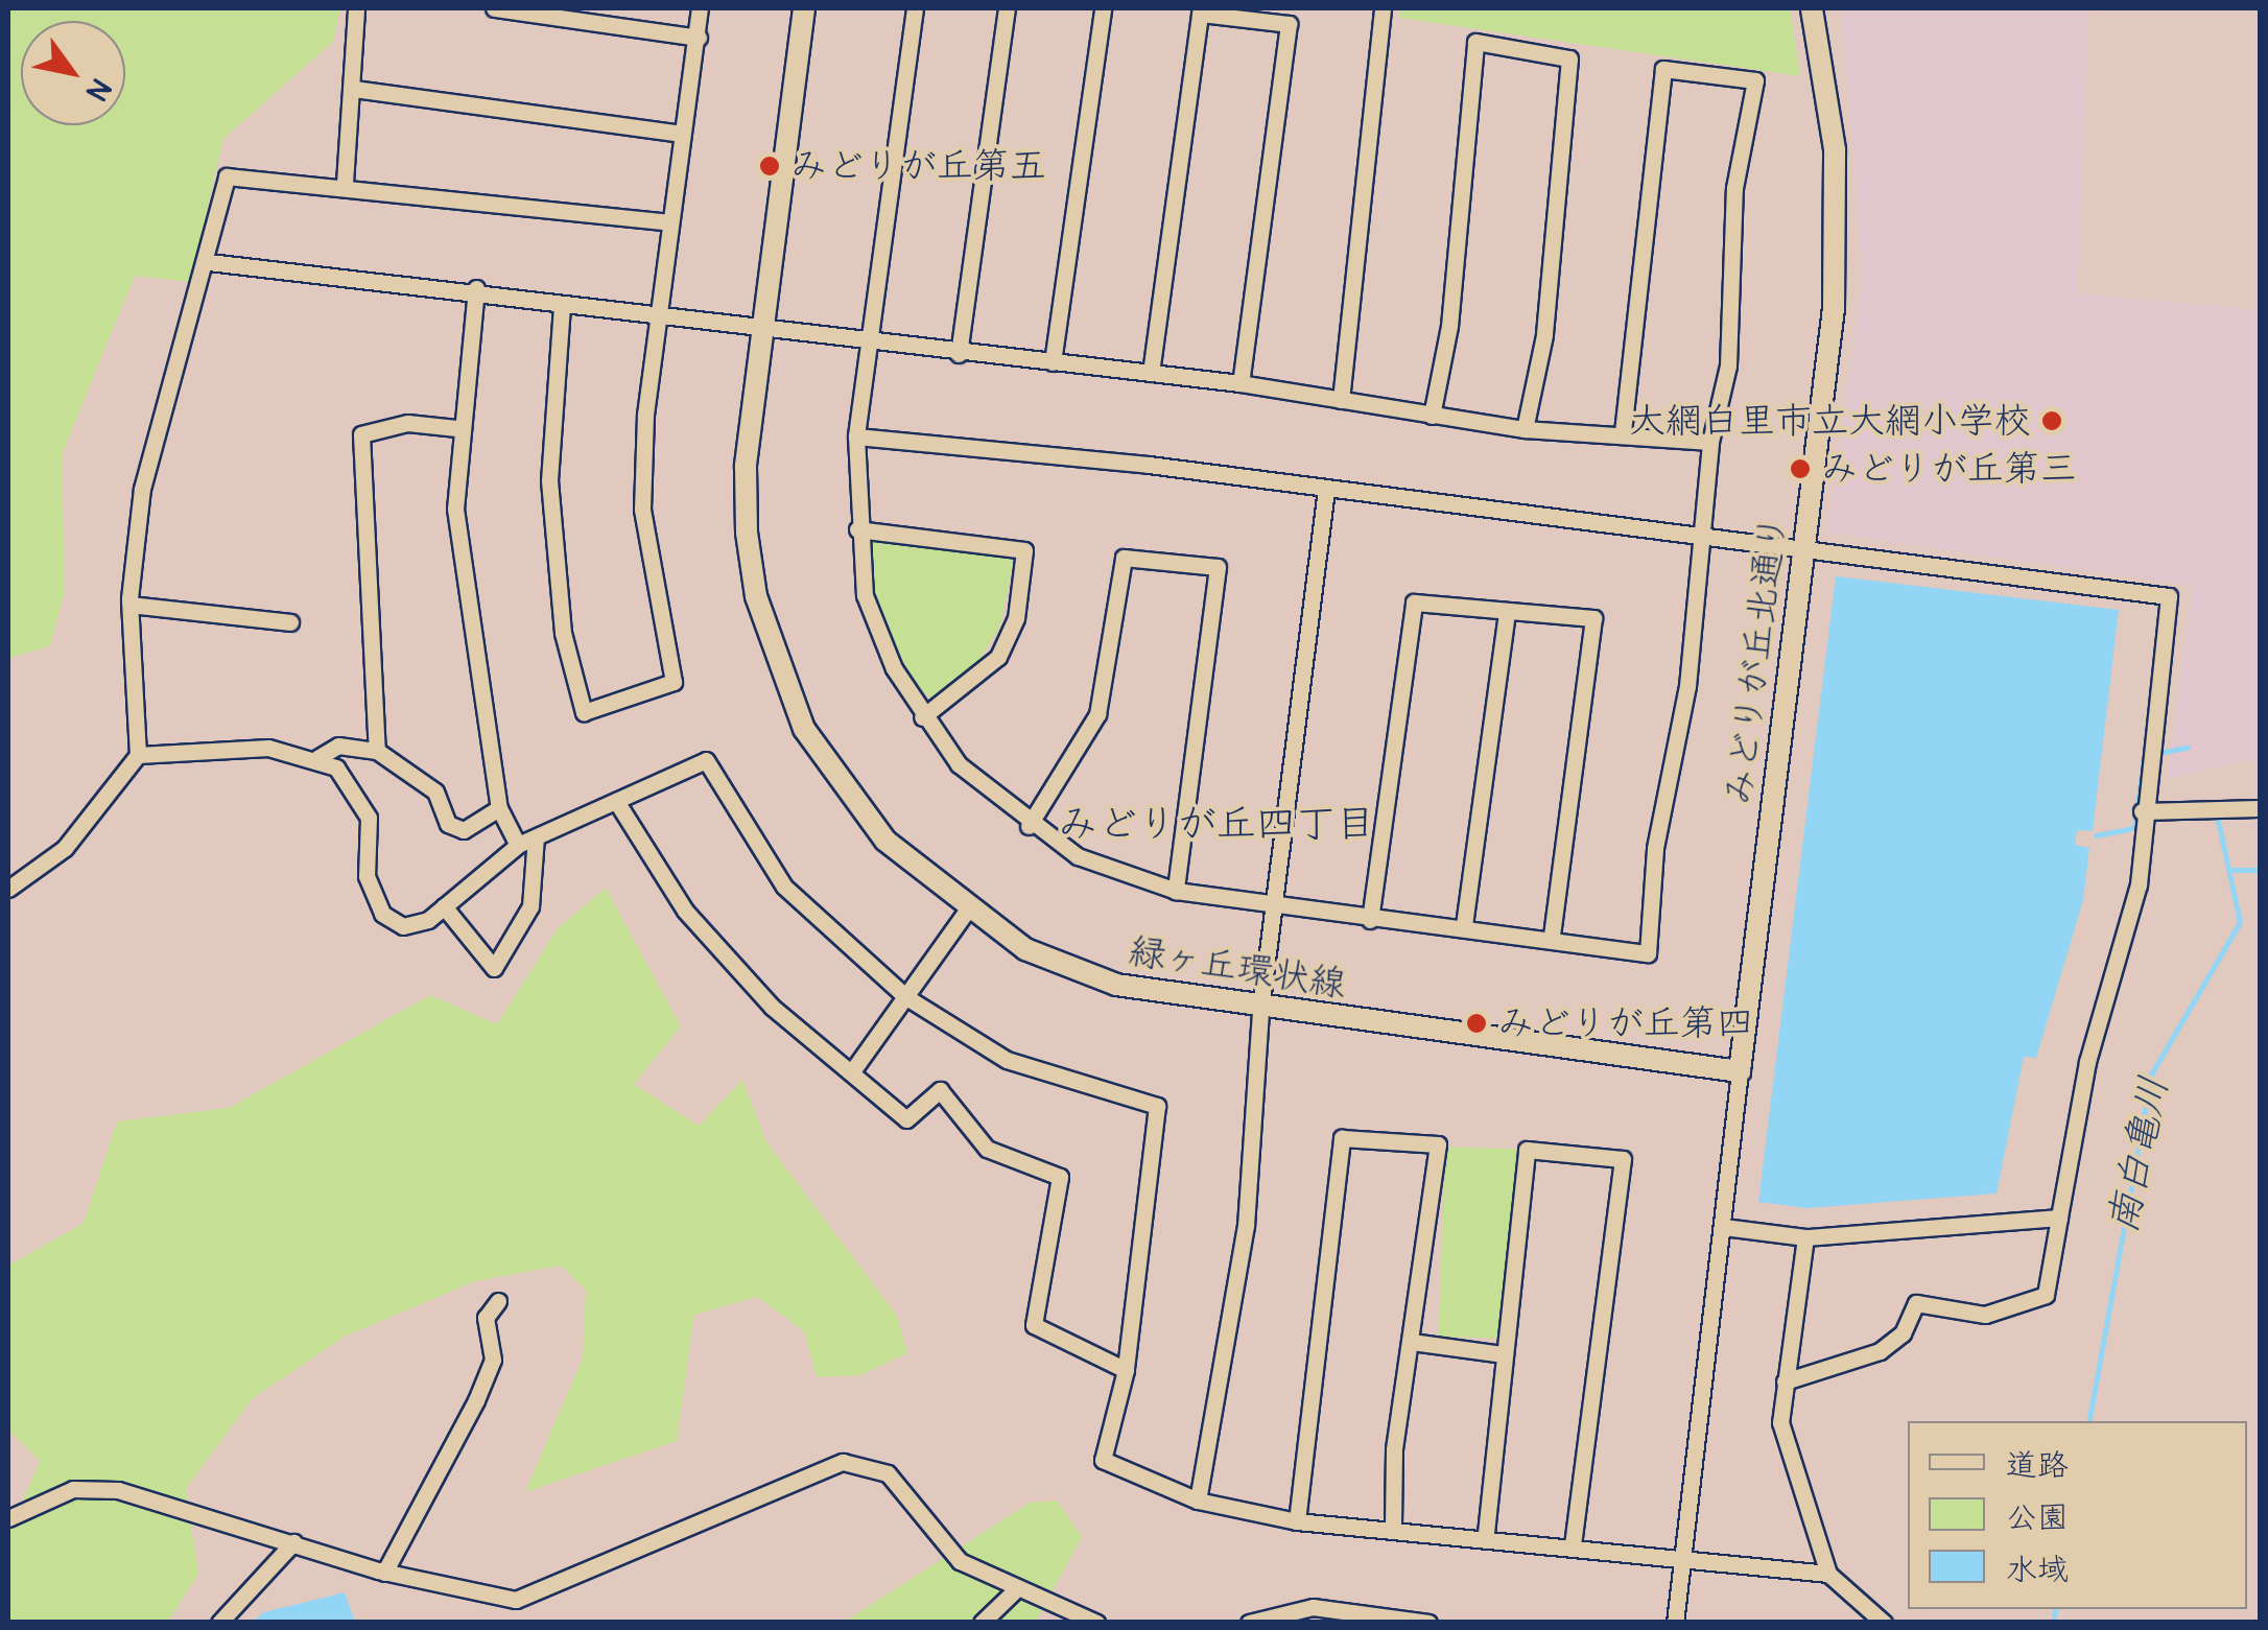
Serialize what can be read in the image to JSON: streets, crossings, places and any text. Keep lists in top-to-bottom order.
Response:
{
  "streets": {
    "street": ["みどりが丘北通り", "緑ヶ丘環状線"]
  },
  "crossings": [
    ["みどりが丘北通り", "緑ヶ丘環状線"]
  ],
  "districts": ["みどりが丘四丁目"],
  "water": ["南白亀川"],
  "places": [
    "みどりが丘第五",
    "大網白里市立大網小学校",
    "みどりが丘第三",
    "みどりが丘第四"
  ],
  "legend": ["道路", "公園", "水域"],
  "north": "bottom right"
}
